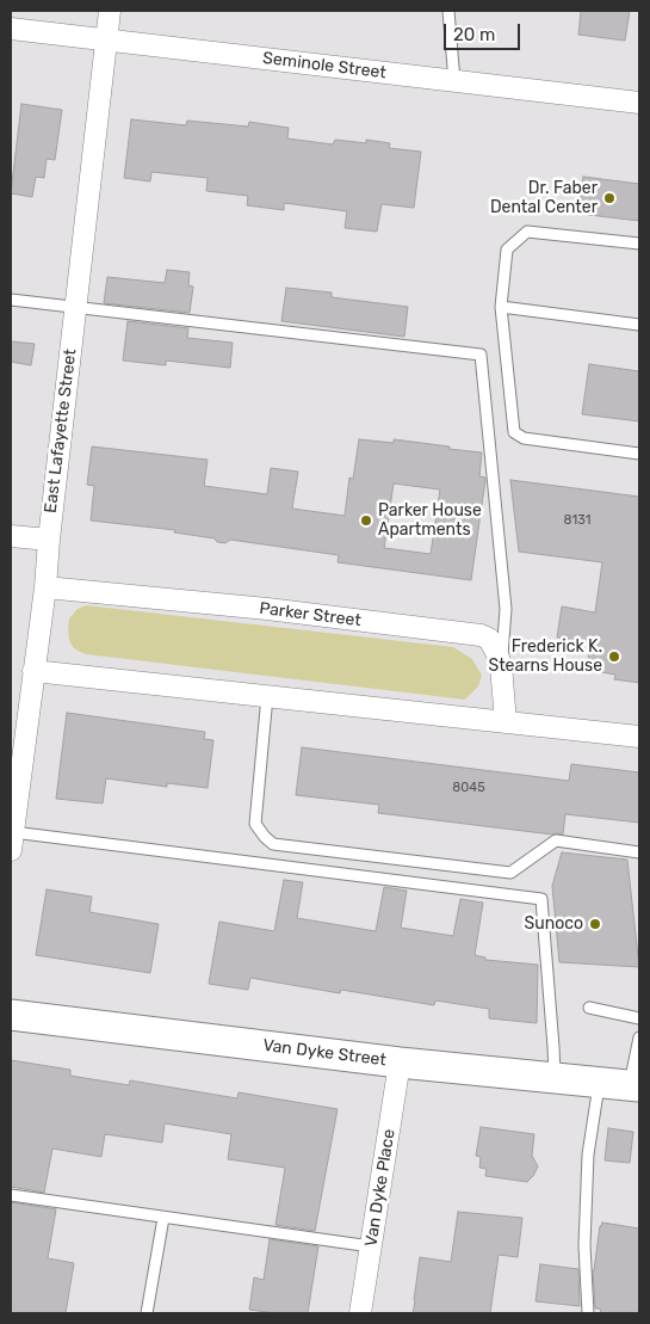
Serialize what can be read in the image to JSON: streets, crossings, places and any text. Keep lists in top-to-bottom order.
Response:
{
  "streets": {
    "main road": ["Van Dyke Street"],
    "street": [
      "Seminole Street",
      "East Lafayette Street",
      "Parker Street",
      "Van Dyke Place"
    ]
  },
  "crossings": [
    ["Seminole Street", "East Lafayette Street"],
    ["East Lafayette Street", "Parker Street"],
    ["Van Dyke Street", "Van Dyke Place"]
  ],
  "places": [
    "Dr. Faber Dental Center",
    "Parker House Apartments",
    "Frederick K. Stearns House",
    "Sunoco"
  ],
  "house_numbers": ["8131", "8045"],
  "scale_bar": "20 m"
}
